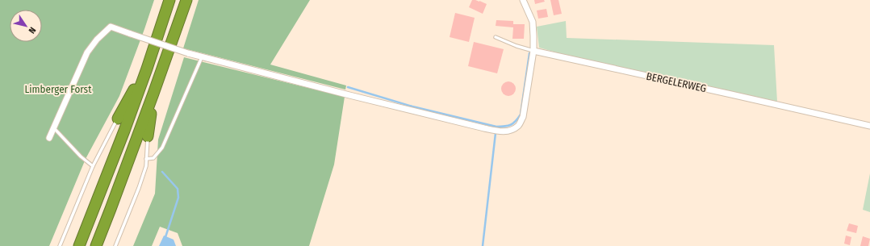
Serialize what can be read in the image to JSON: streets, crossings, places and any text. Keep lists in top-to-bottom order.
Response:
{
  "streets": {
    "street": ["BERGELERWEG"]
  },
  "parks": ["Limberger Forst"],
  "north": "bottom right"
}
